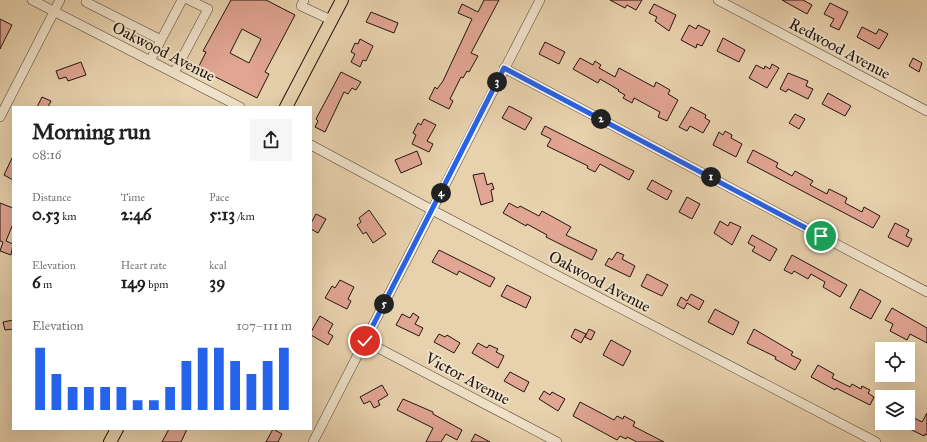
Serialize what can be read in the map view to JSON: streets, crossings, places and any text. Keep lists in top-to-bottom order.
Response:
{
  "streets": {
    "street": ["Redwood Avenue", "Oakwood Avenue", "Victor Avenue"]
  },
  "page": {
    "pins": [
      "3",
      "2",
      "1",
      "4",
      "5"
    ],
    "heading": ["Morning run", "08:16"],
    "stats": [
      ["Distance", "0.53 km"],
      ["Time", "2:46"],
      ["Pace", "5:13 /km"],
      ["Elevation", "6 m"],
      ["Heart rate", "149 bpm"],
      ["kcal", "39"]
    ],
    "chart": ["Elevation", "107–111 m"]
  }
}
